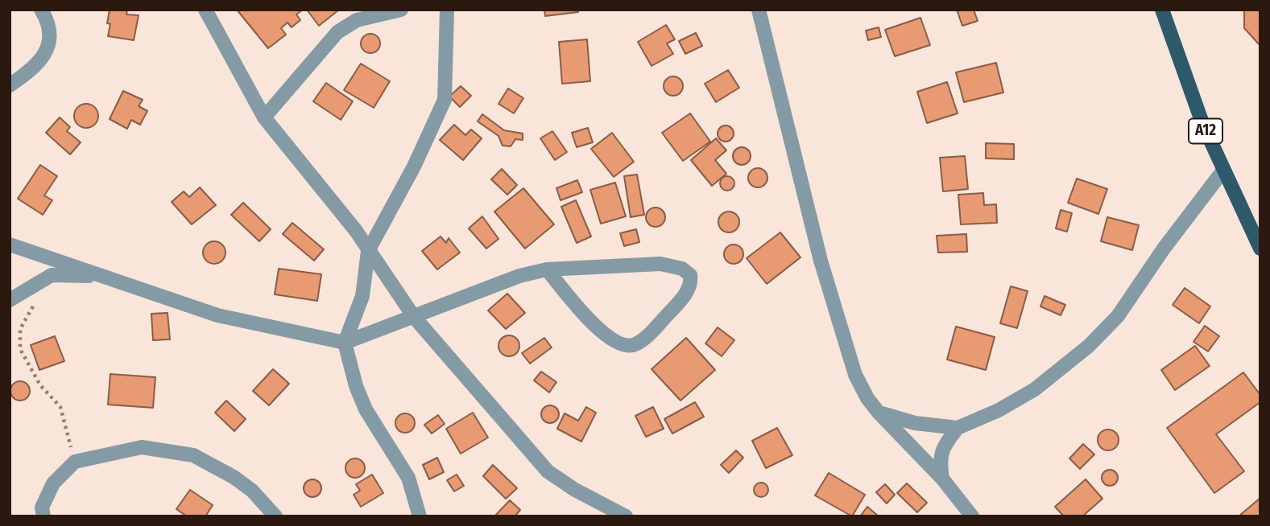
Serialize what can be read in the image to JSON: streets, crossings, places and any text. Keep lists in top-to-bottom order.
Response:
{
  "streets": {
    "main road": ["A12"]
  }
}
